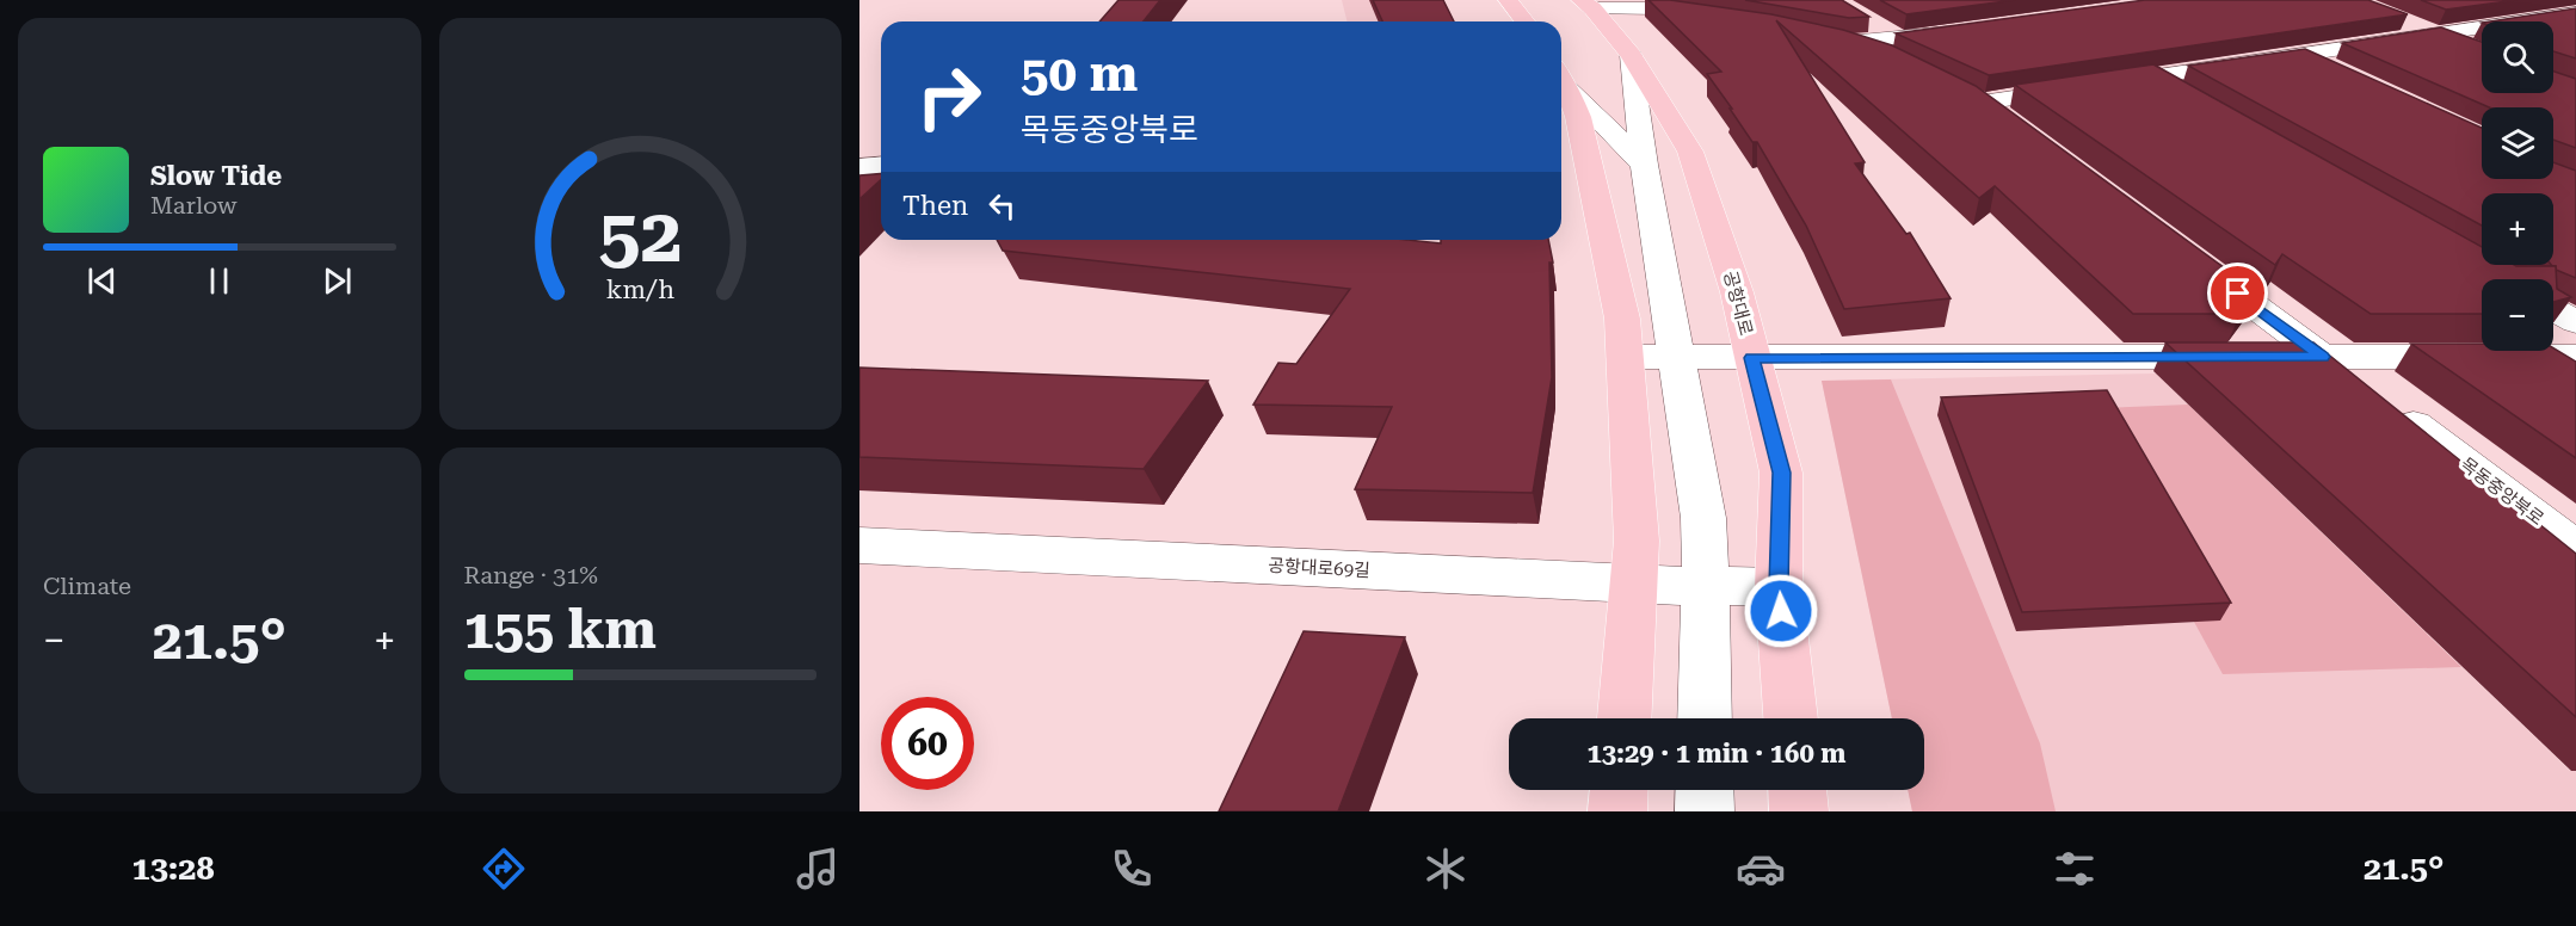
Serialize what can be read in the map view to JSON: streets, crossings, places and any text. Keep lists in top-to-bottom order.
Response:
{
  "streets": {
    "main road": ["공항대로"],
    "street": ["목동중앙북로", "공항대로69길"]
  },
  "crossings": [
    ["공항대로", "공항대로69길"]
  ],
  "page": {
    "map_buttons": ["+", "−"],
    "turn": ["50 m", "목동중앙북로"],
    "song": ["Slow Tide", "Marlow"],
    "then": "Then",
    "tile": [
      "Climate",
      ["Range · 31%", "155 km"]
    ],
    "heat": ["−", "21.5°", "+"],
    "limit": "60",
    "trip": "13:29 · 1 min · 160 m",
    "tabs": ["13:28", "21.5°"],
    "gauge": ["52", "km/h"]
  }
}
